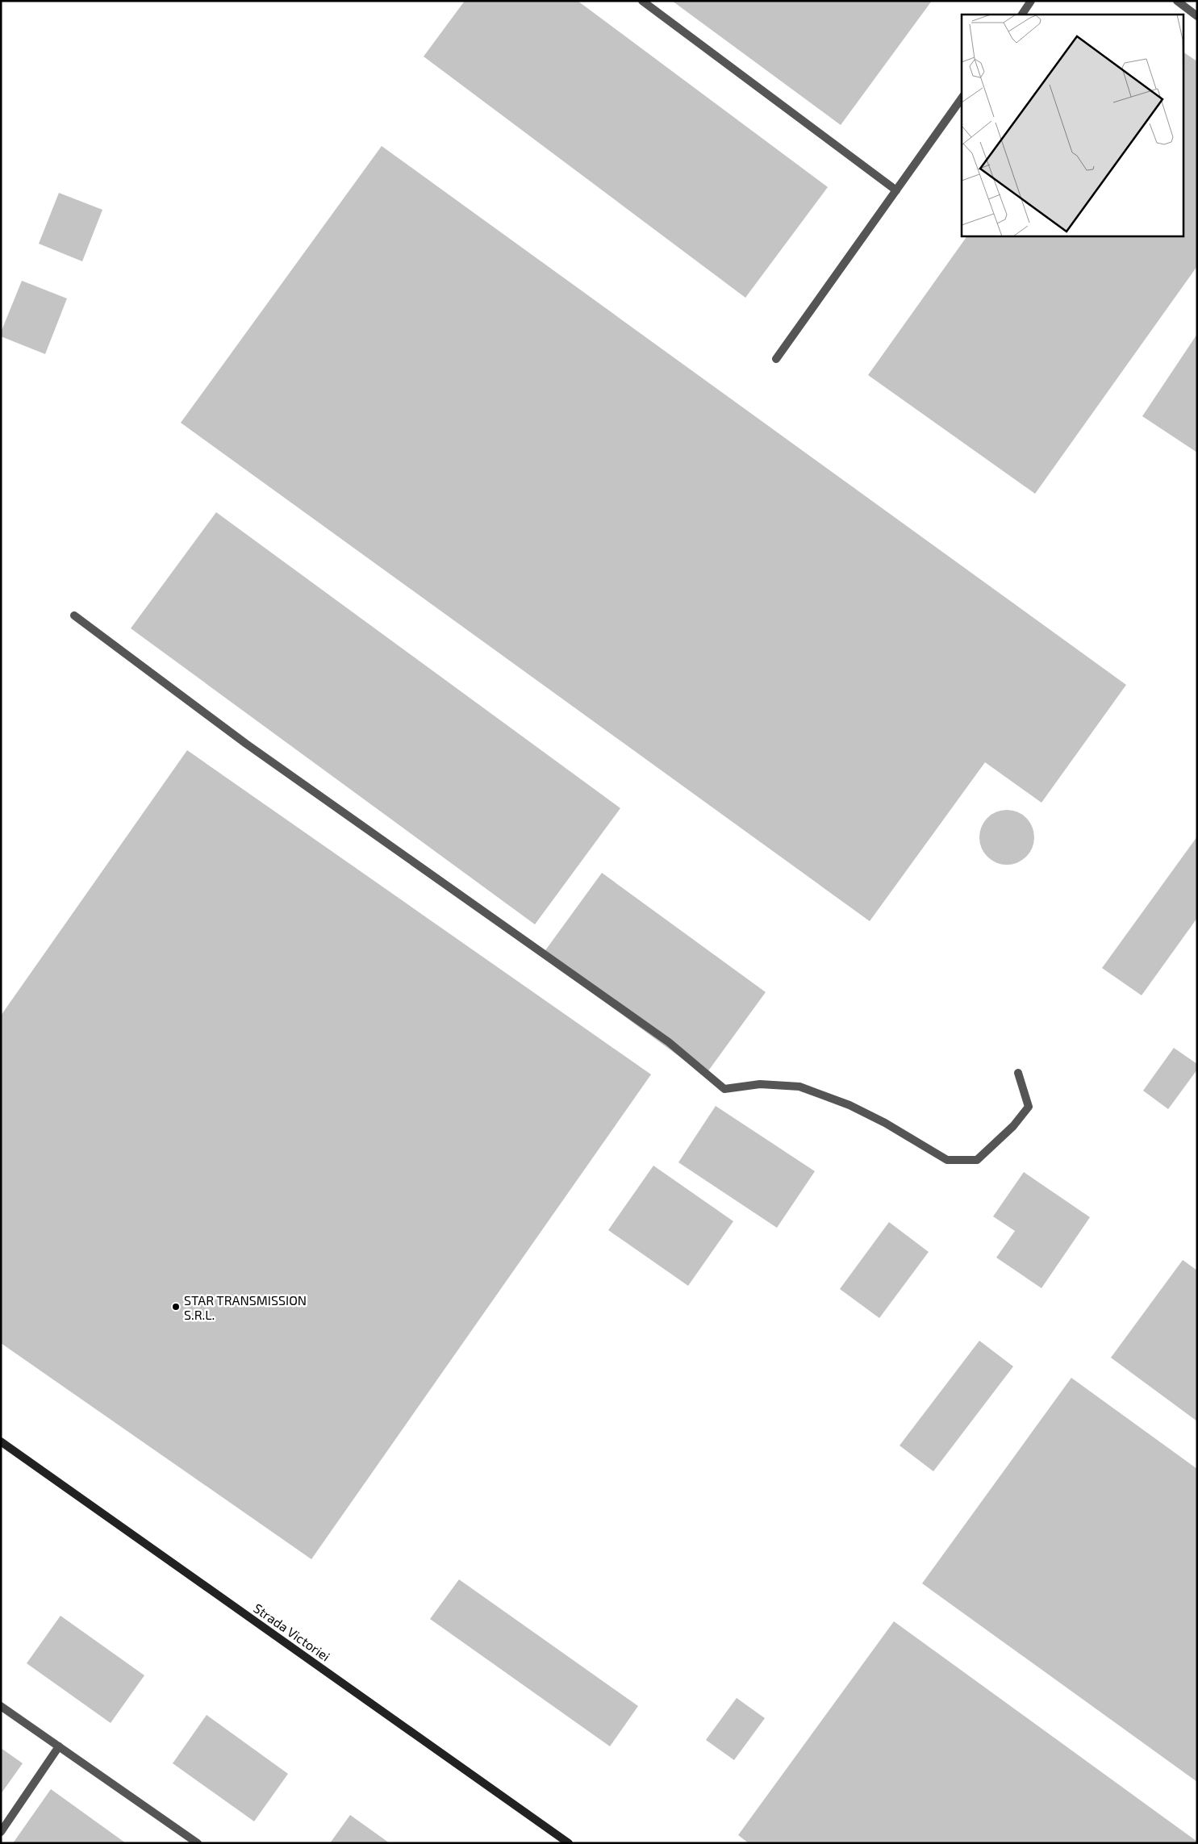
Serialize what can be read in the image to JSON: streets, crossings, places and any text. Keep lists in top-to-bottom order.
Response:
{
  "streets": {
    "main road": ["Strada Victoriei"]
  },
  "places": ["STAR TRANSMISSION S.R.L."]
}
